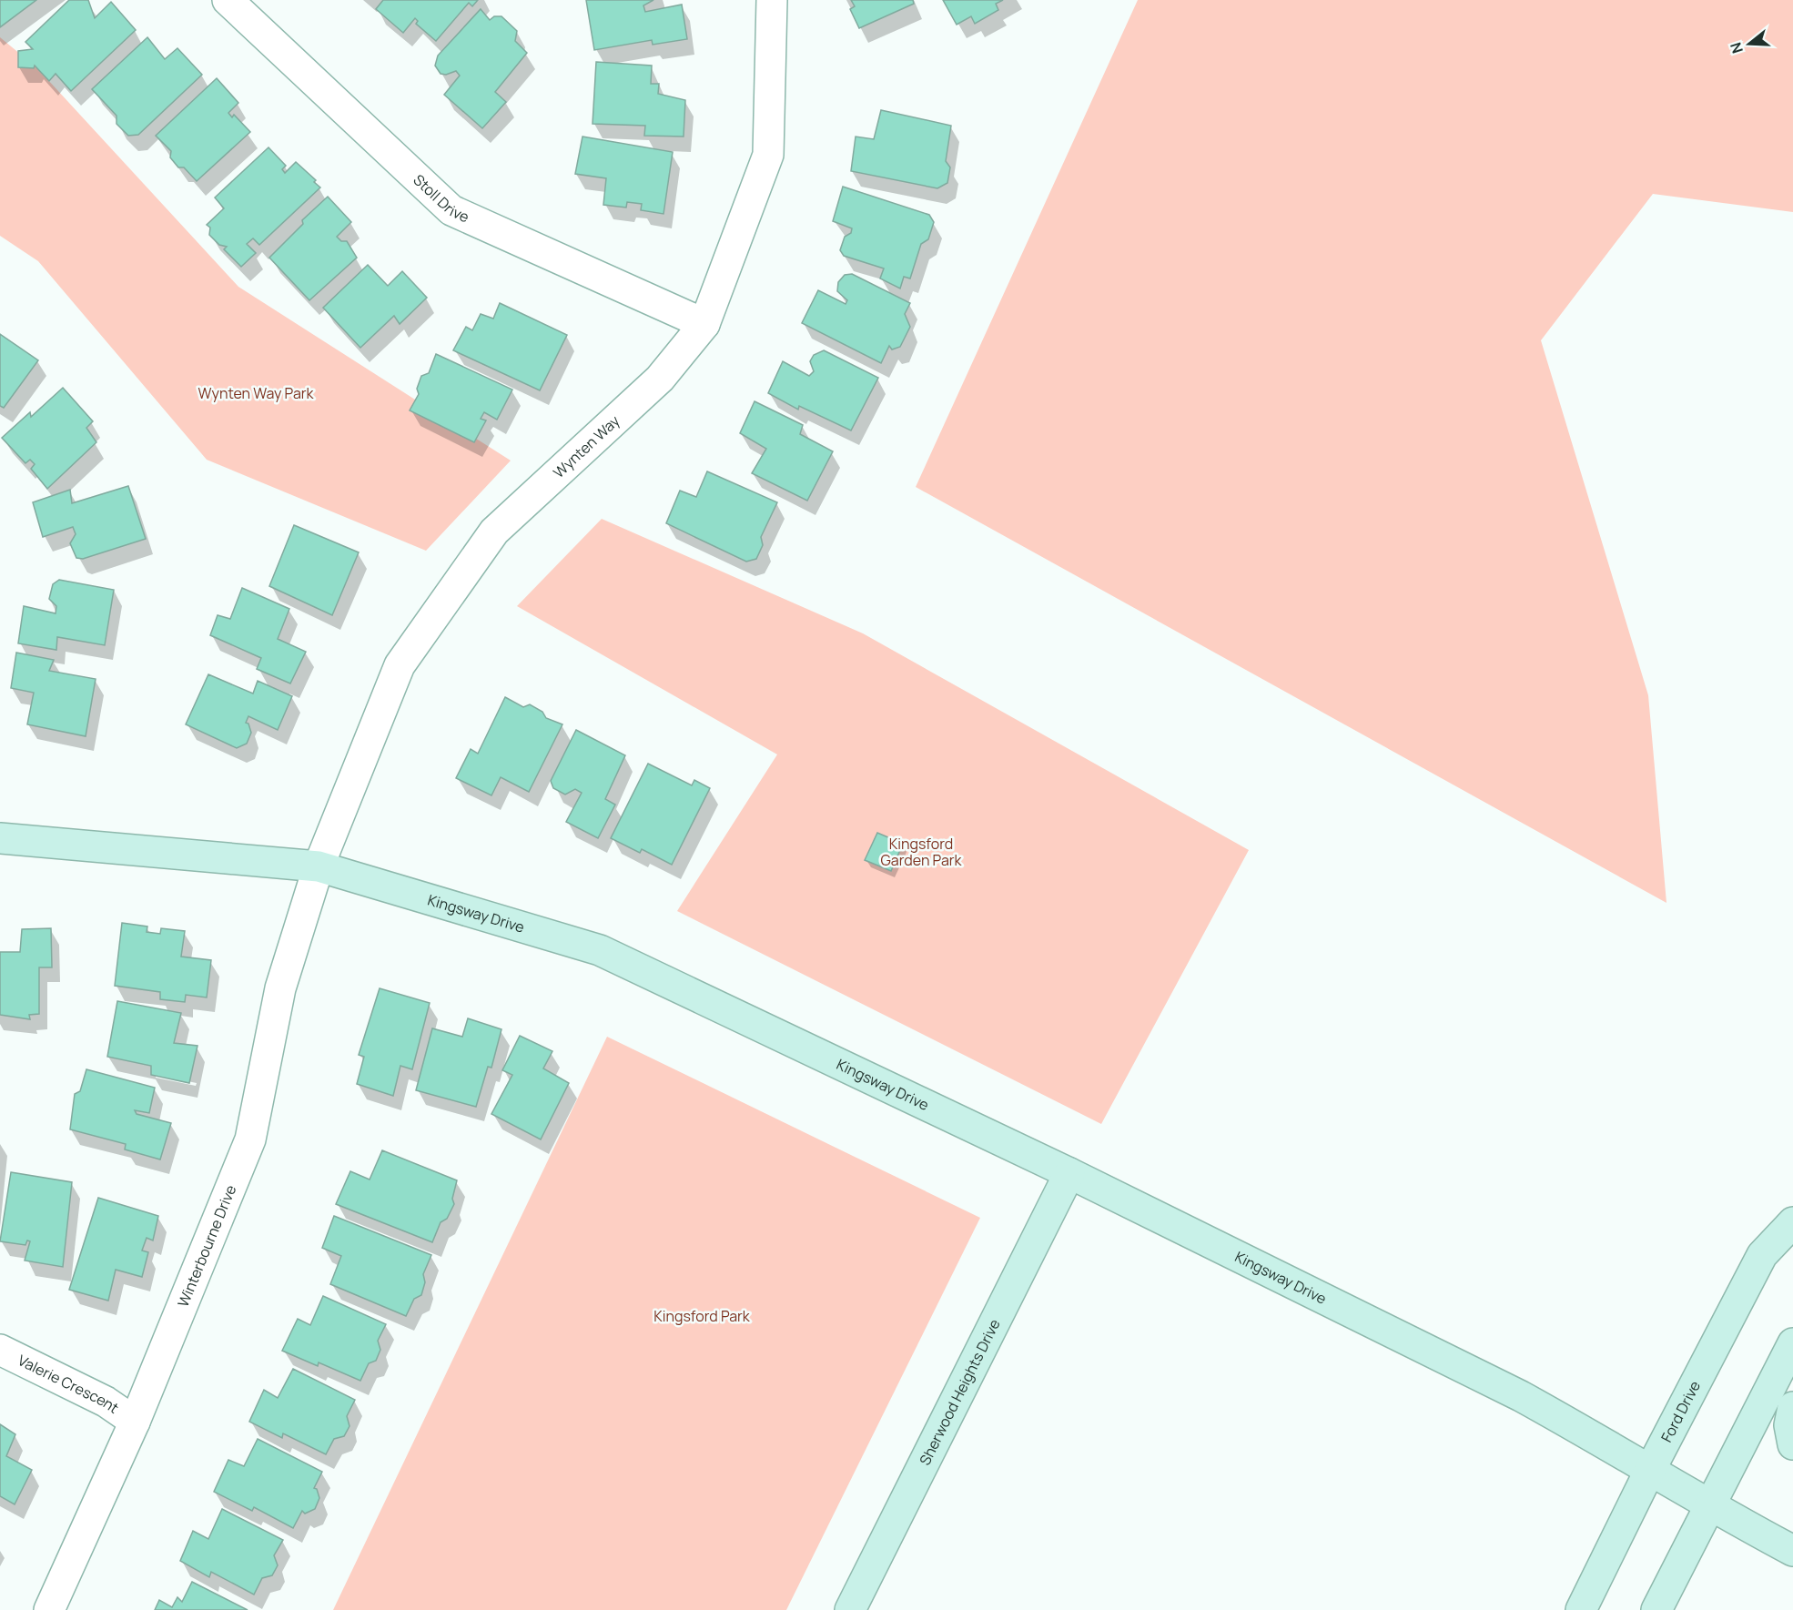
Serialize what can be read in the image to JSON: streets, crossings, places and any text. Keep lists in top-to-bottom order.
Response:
{
  "streets": {
    "street": [
      "Stoll Drive",
      "Wynten Way",
      "Kingsway Drive",
      "Winterbourne Drive",
      "Valerie Crescent",
      "Sherwood Heights Drive",
      "Ford Drive"
    ]
  },
  "crossings": [
    ["Stoll Drive", "Wynten Way"],
    ["Wynten Way", "Kingsway Drive"],
    ["Wynten Way", "Winterbourne Drive"],
    ["Kingsway Drive", "Winterbourne Drive"],
    ["Kingsway Drive", "Sherwood Heights Drive"],
    ["Kingsway Drive", "Ford Drive"],
    ["Winterbourne Drive", "Valerie Crescent"]
  ],
  "parks": ["Wynten Way Park", "Kingsford Garden Park", "Kingsford Park"],
  "north": "left"
}
